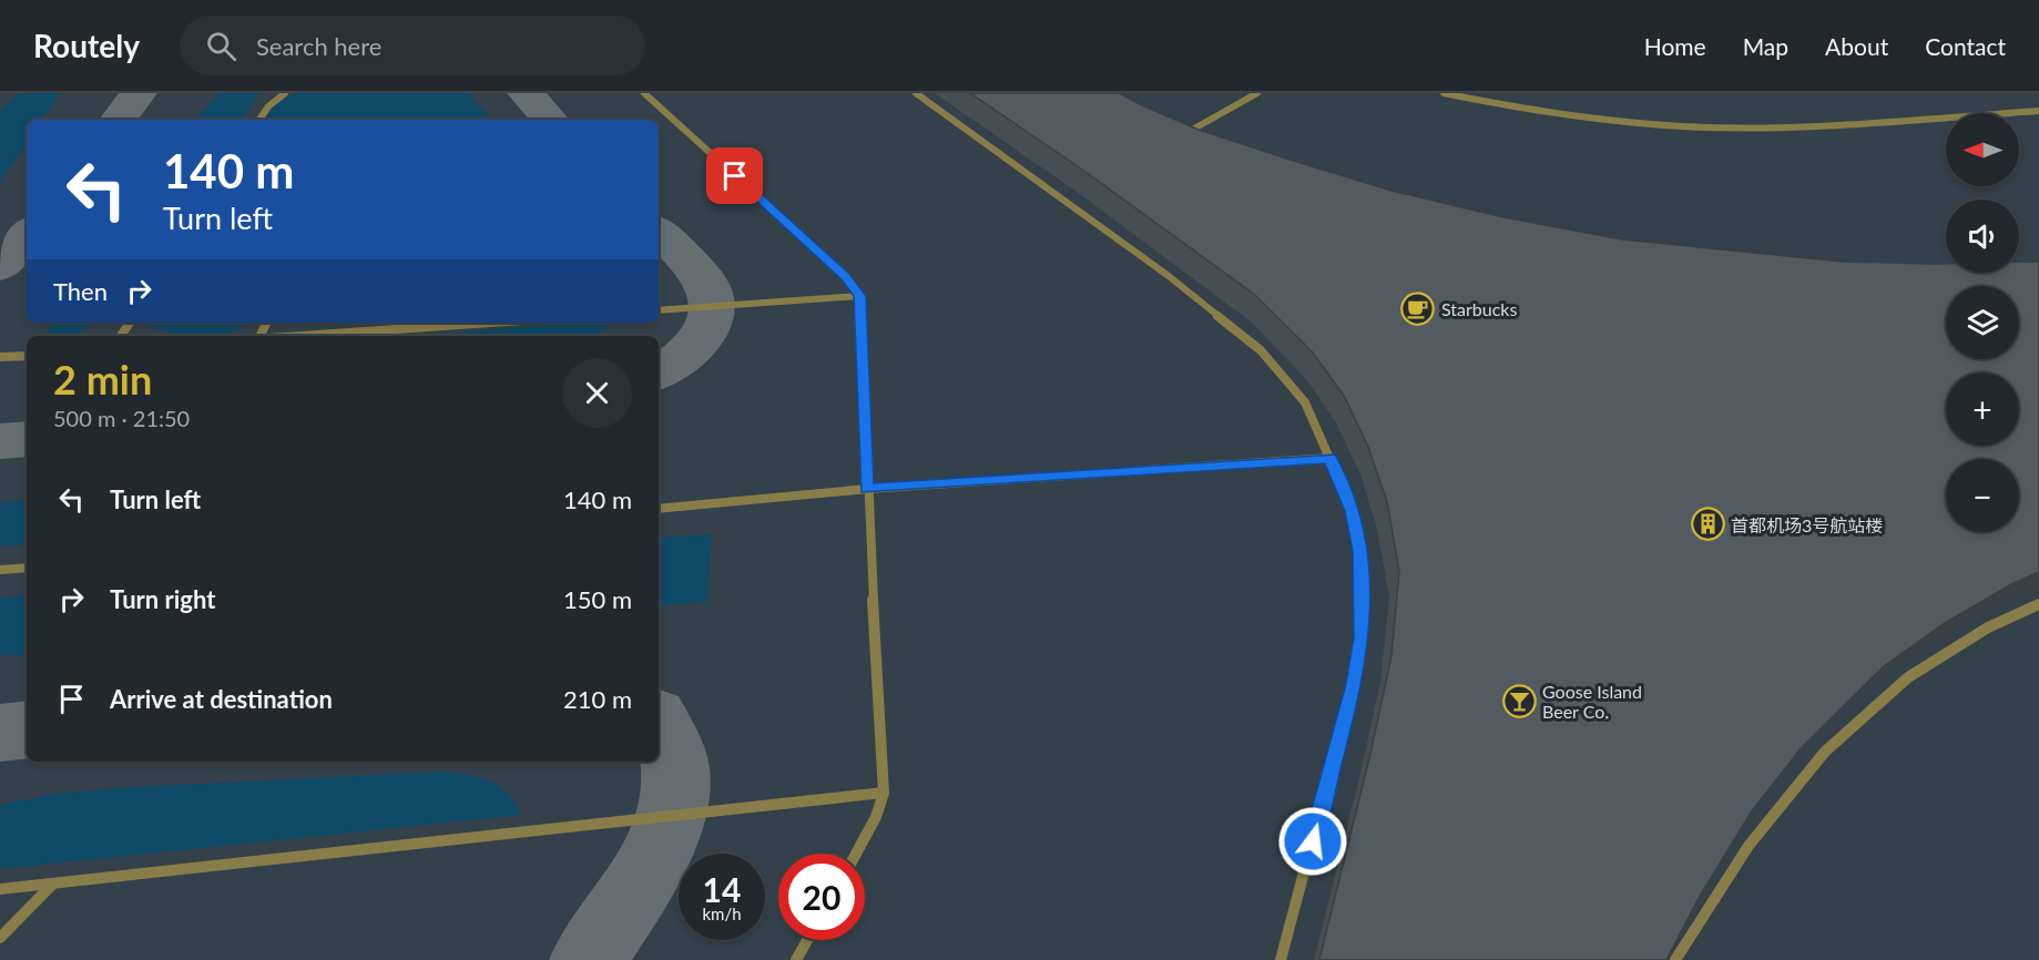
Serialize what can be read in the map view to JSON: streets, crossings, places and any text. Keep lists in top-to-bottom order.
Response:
{
  "places": {
    "cafe": ["Starbucks"],
    "building": ["首都机场3号航站楼"],
    "bar": ["Goose Island Beer Co."]
  },
  "north": "left",
  "page": {
    "header": "Routely",
    "search": "Search here",
    "nav": [
      "Home",
      "Map",
      "About",
      "Contact"
    ],
    "map_buttons": ["+", "−"],
    "turn": ["140 m", "Turn left"],
    "then": "Then",
    "heading": ["2 min", "500 m · 21:50"],
    "list": [
      {
        "name": "Turn left",
        "value": "140 m"
      },
      {
        "name": "Turn right",
        "value": "150 m"
      },
      {
        "name": "Arrive at destination",
        "value": "210 m"
      }
    ],
    "speed": "14 km/h",
    "limit": "20"
  }
}
